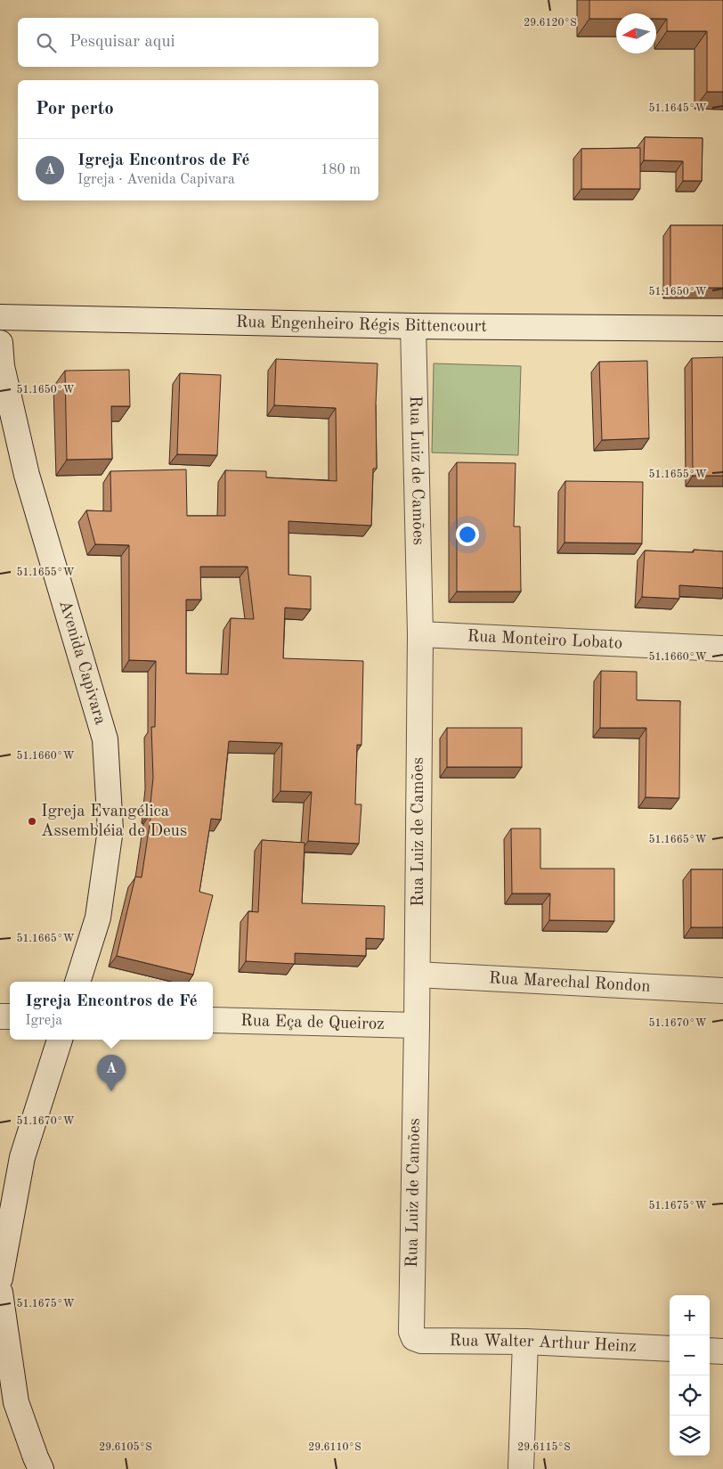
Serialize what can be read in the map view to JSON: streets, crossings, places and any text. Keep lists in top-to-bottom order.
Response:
{
  "streets": {
    "street": [
      "Rua Engenheiro Régis Bittencourt",
      "Rua Luiz de Camões",
      "Rua Monteiro Lobato",
      "Avenida Capivara",
      "Rua Marechal Rondon",
      "Rua Eça de Queiroz",
      "Rua Walter Arthur Heinz"
    ]
  },
  "crossings": [
    ["Rua Engenheiro Régis Bittencourt", "Rua Luiz de Camões"],
    ["Rua Luiz de Camões", "Rua Monteiro Lobato"],
    ["Rua Luiz de Camões", "Rua Marechal Rondon"],
    ["Rua Luiz de Camões", "Rua Eça de Queiroz"],
    ["Rua Luiz de Camões", "Rua Walter Arthur Heinz"]
  ],
  "places": ["Igreja Evangélica Assembléia de Deus"],
  "north": "left",
  "page": {
    "search": "Pesquisar aqui",
    "heading": "Por perto",
    "list": [
      {
        "mark": "A",
        "name": "Igreja Encontros de Fé",
        "note": "Igreja · Avenida Capivara",
        "value": "180 m"
      }
    ],
    "popup": ["Igreja Encontros de Fé", "Igreja"],
    "pins": "A",
    "map_buttons": ["+", "−"]
  },
  "coordinates": [
    "29.6120°S",
    "51.1645°W",
    "51.1650°W",
    "51.1655°W",
    "51.1660°W",
    "51.1665°W",
    "51.1670°W",
    "51.1675°W",
    "29.6105°S",
    "29.6110°S",
    "29.6115°S"
  ]
}
